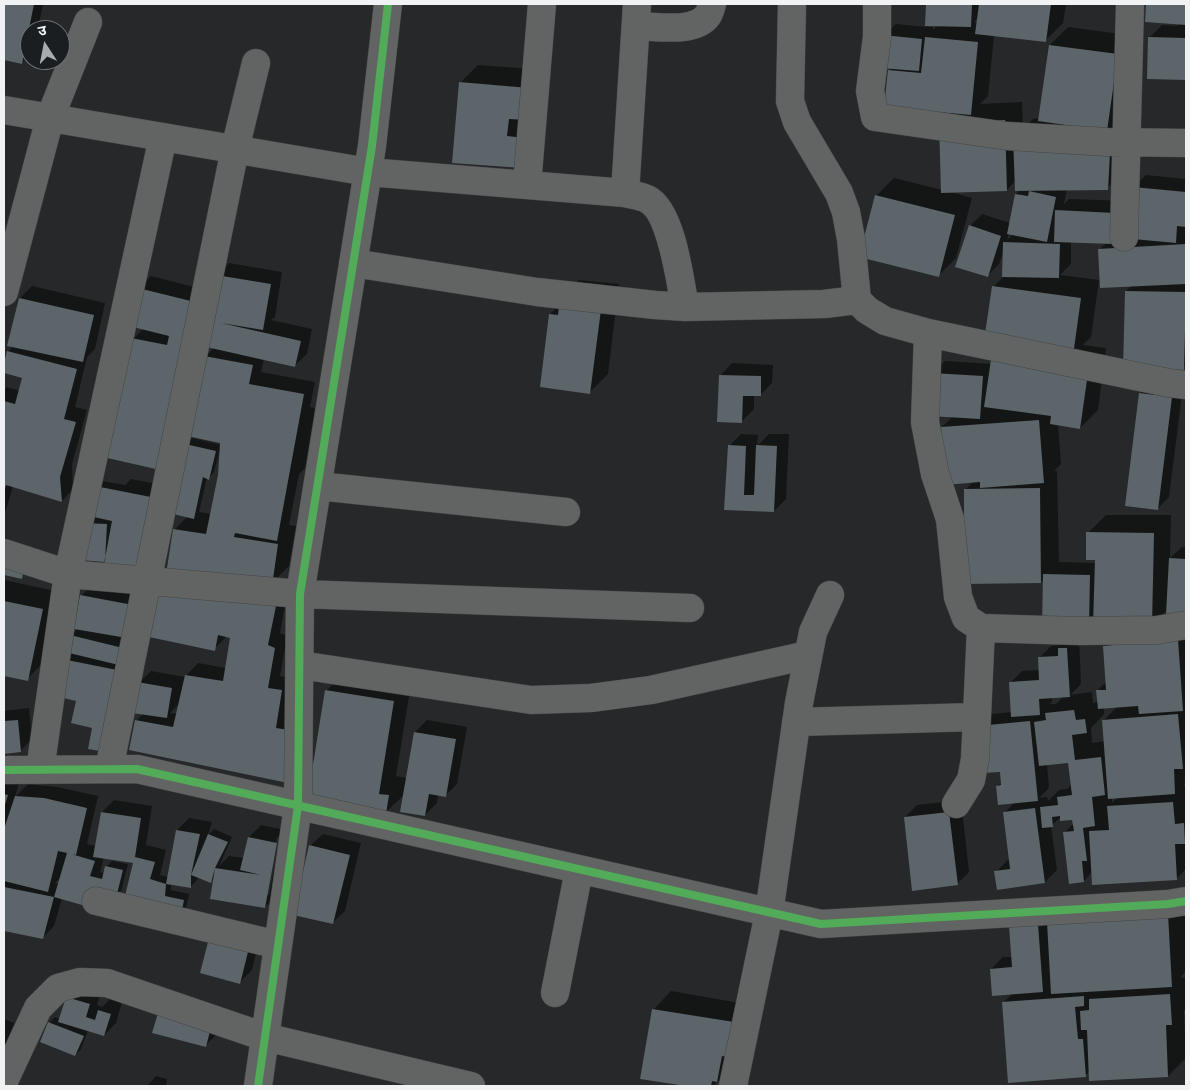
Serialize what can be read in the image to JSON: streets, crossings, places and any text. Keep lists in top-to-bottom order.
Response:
{
  "north": "top"
}
